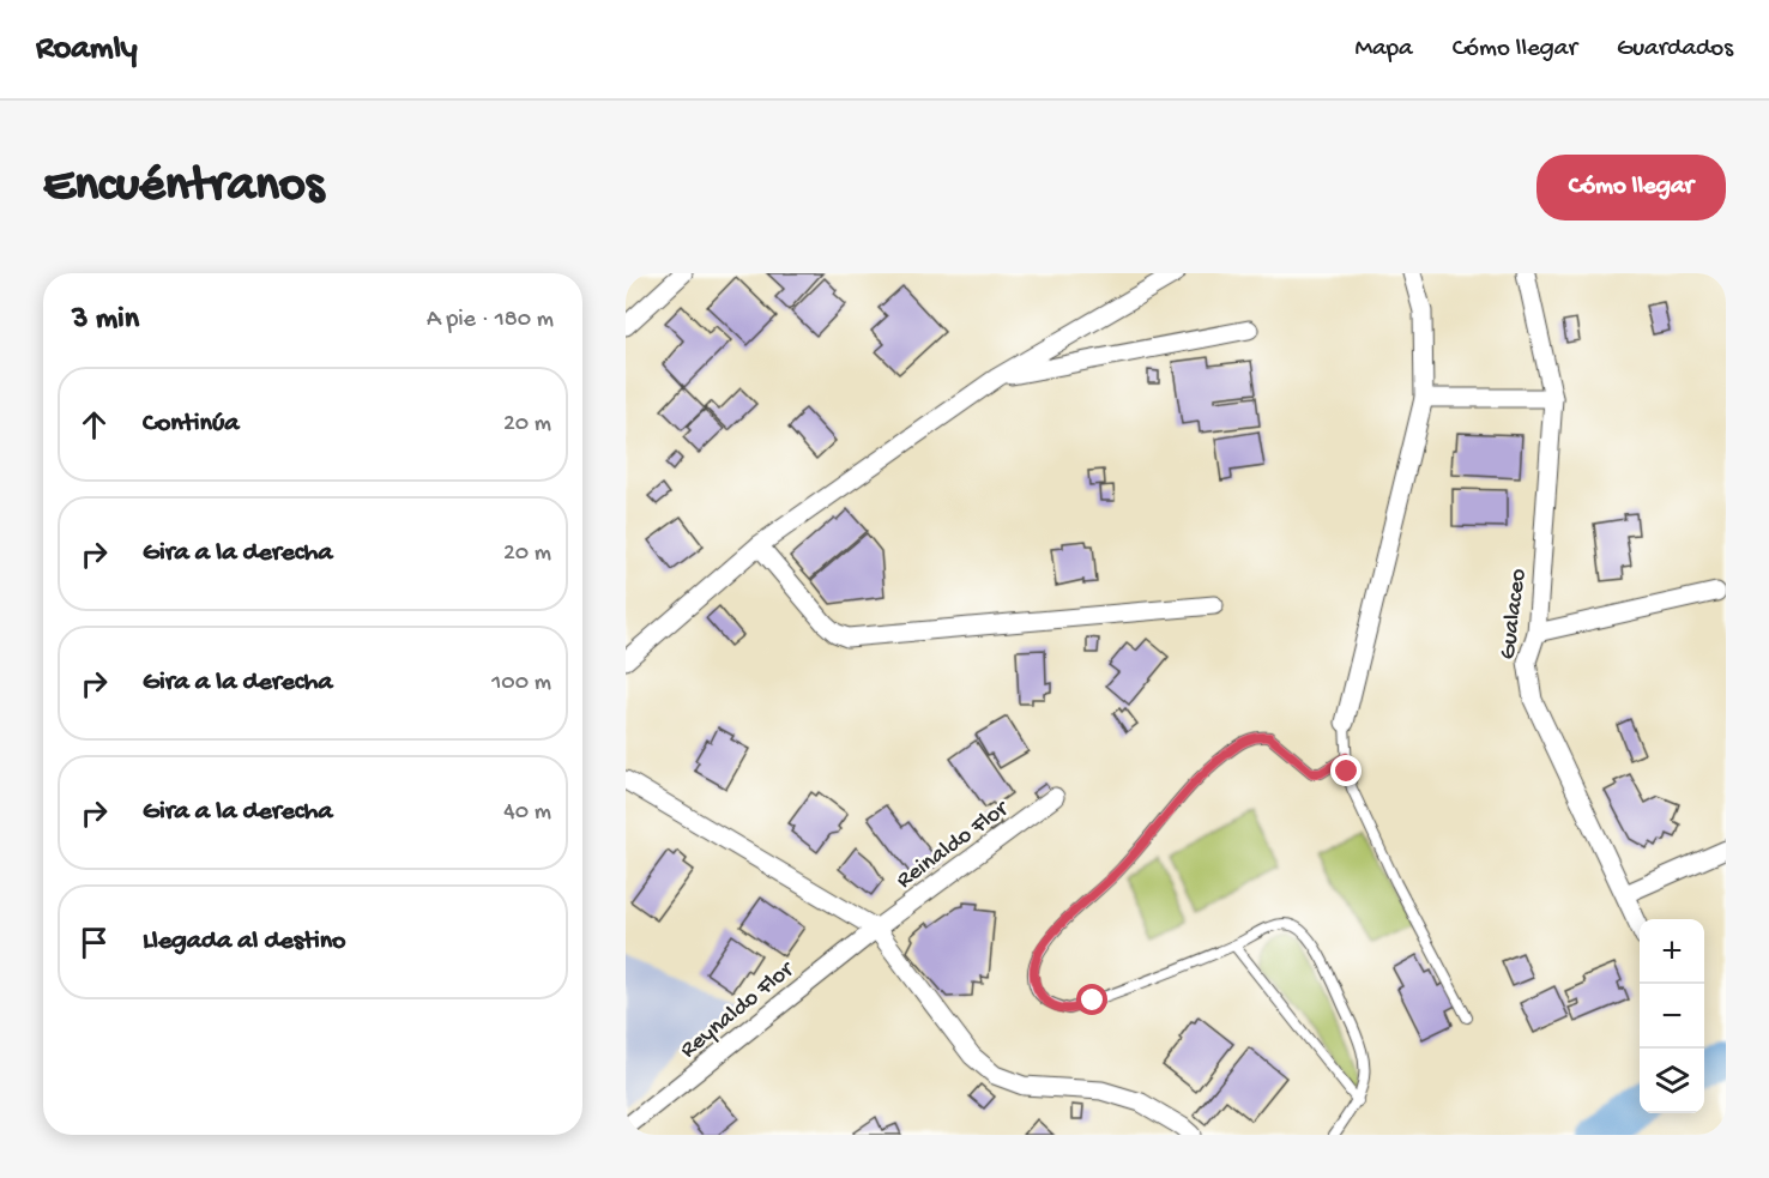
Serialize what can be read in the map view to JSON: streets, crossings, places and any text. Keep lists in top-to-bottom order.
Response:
{
  "streets": {
    "street": ["Gualaceo", "Reinaldo Flor", "Reynaldo Flor"]
  },
  "crossings": [
    ["Reinaldo Flor", "Reynaldo Flor"]
  ],
  "page": {
    "header": "Roamly",
    "nav": ["Mapa", "Cómo llegar", "Guardados"],
    "buttons": "Cómo llegar",
    "title": "Encuéntranos",
    "heading": ["3 min", "A pie · 180 m"],
    "list": [
      ["Continúa", "20 m"],
      ["Gira a la derecha", "20 m"],
      ["Gira a la derecha", "100 m"],
      ["Gira a la derecha", "40 m"],
      "Llegada al destino"
    ],
    "map_buttons": ["+", "−"]
  }
}
